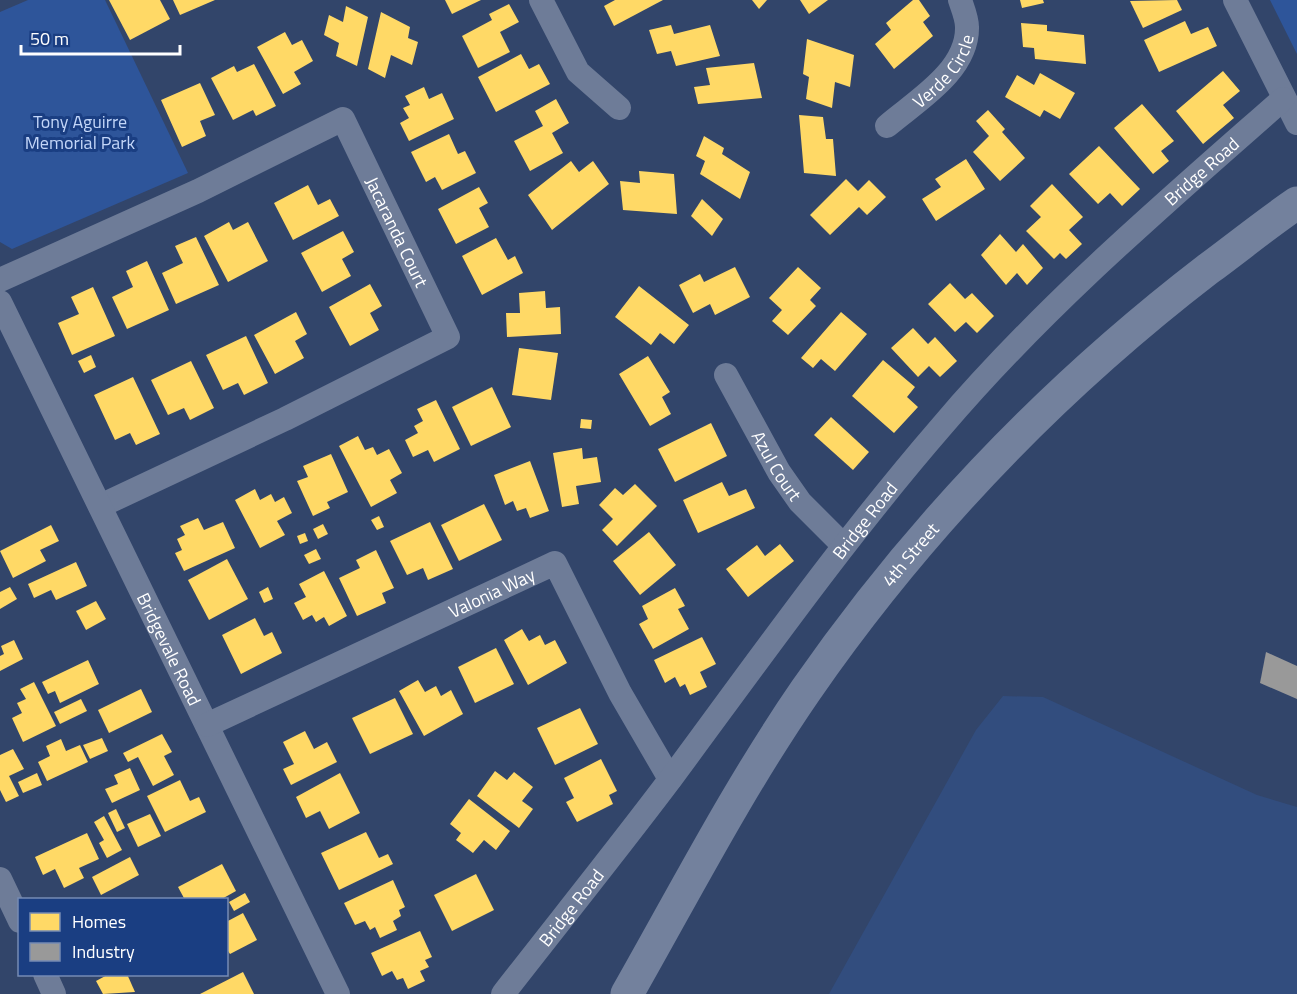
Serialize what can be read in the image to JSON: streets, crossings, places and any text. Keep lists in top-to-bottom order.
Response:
{
  "streets": {
    "main road": ["4th Street"],
    "street": [
      "Verde Circle",
      "Bridge Road",
      "Jacaranda Court",
      "Azul Court",
      "Valonia Way",
      "Bridgevale Road"
    ]
  },
  "crossings": [
    ["Bridge Road", "Azul Court"],
    ["Bridge Road", "Valonia Way"],
    ["Jacaranda Court", "Bridgevale Road"],
    ["Valonia Way", "Bridgevale Road"]
  ],
  "parks": ["Tony Aguirre Memorial Park"],
  "legend": ["Homes", "Industry"],
  "scale_bar": "50 m"
}
